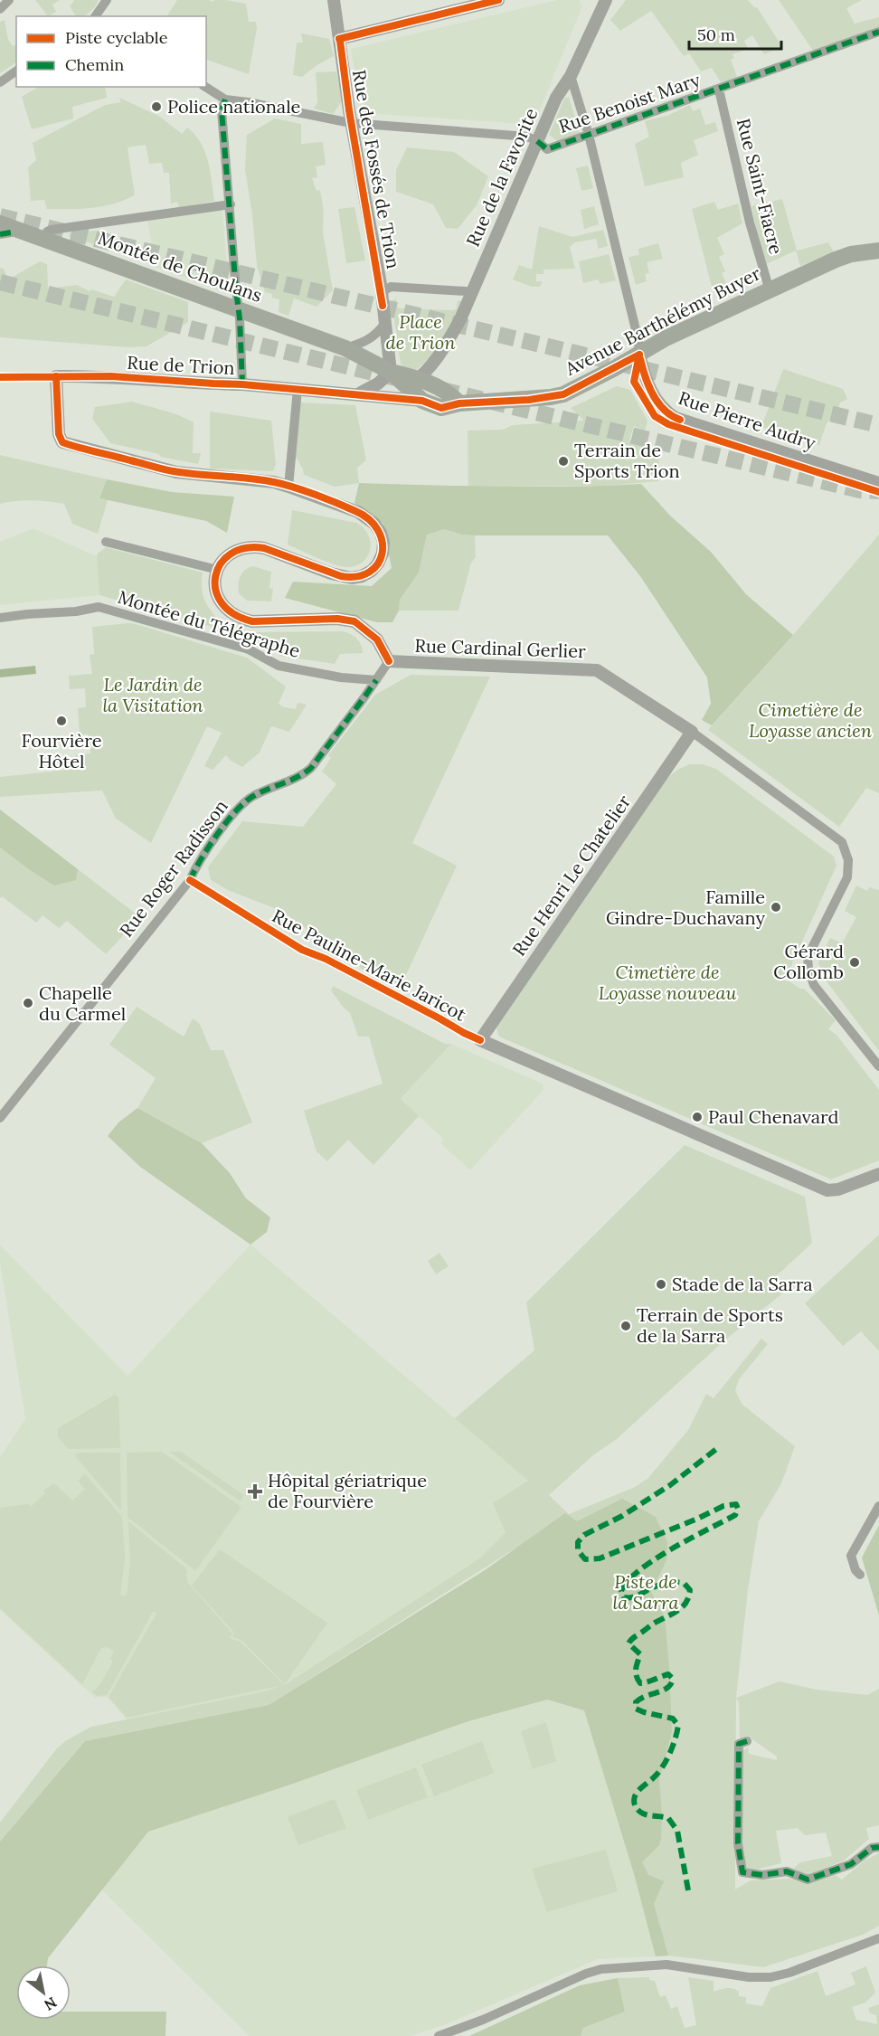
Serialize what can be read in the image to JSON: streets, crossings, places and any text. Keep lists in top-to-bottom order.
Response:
{
  "streets": {
    "main road": ["Montée de Choulans", "Avenue Barthélémy Buyer"],
    "street": [
      "Rue Benoist Mary",
      "Rue des Fossés de Trion",
      "Rue de la Favorite",
      "Rue Saint-Fiacre",
      "Rue de Trion",
      "Rue Pierre Audry",
      "Montée du Télégraphe",
      "Rue Cardinal Gerlier",
      "Rue Roger Radisson",
      "Rue Henri Le Chatelier",
      "Rue Pauline-Marie Jaricot"
    ]
  },
  "crossings": [
    ["Rue Benoist Mary", "Rue des Fossés de Trion"],
    ["Rue Benoist Mary", "Rue de la Favorite"],
    ["Rue Benoist Mary", "Rue Saint-Fiacre"],
    ["Rue Saint-Fiacre", "Avenue Barthélémy Buyer"],
    ["Avenue Barthélémy Buyer", "Rue Pierre Audry"],
    ["Montée du Télégraphe", "Rue Roger Radisson"],
    ["Rue Cardinal Gerlier", "Rue Roger Radisson"],
    ["Rue Cardinal Gerlier", "Rue Henri Le Chatelier"],
    ["Rue Roger Radisson", "Rue Pauline-Marie Jaricot"],
    ["Rue Henri Le Chatelier", "Rue Pauline-Marie Jaricot"]
  ],
  "parks": [
    "Place de Trion",
    "Le Jardin de la Visitation",
    "Cimetière de Loyasse ancien",
    "Cimetière de Loyasse nouveau",
    "Piste de la Sarra"
  ],
  "places": {
    "other": [
      "Police nationale",
      "Terrain de Sports Trion",
      "Fourvière Hôtel",
      "Famille Gindre-Duchavany",
      "Gérard Collomb",
      "Chapelle du Carmel",
      "Paul Chenavard",
      "Stade de la Sarra",
      "Terrain de Sports de la Sarra"
    ],
    "health": ["Hôpital gériatrique de Fourvière"]
  },
  "legend": ["Piste cyclable", "Chemin"],
  "scale_bar": "50 m",
  "north": "bottom right"
}
